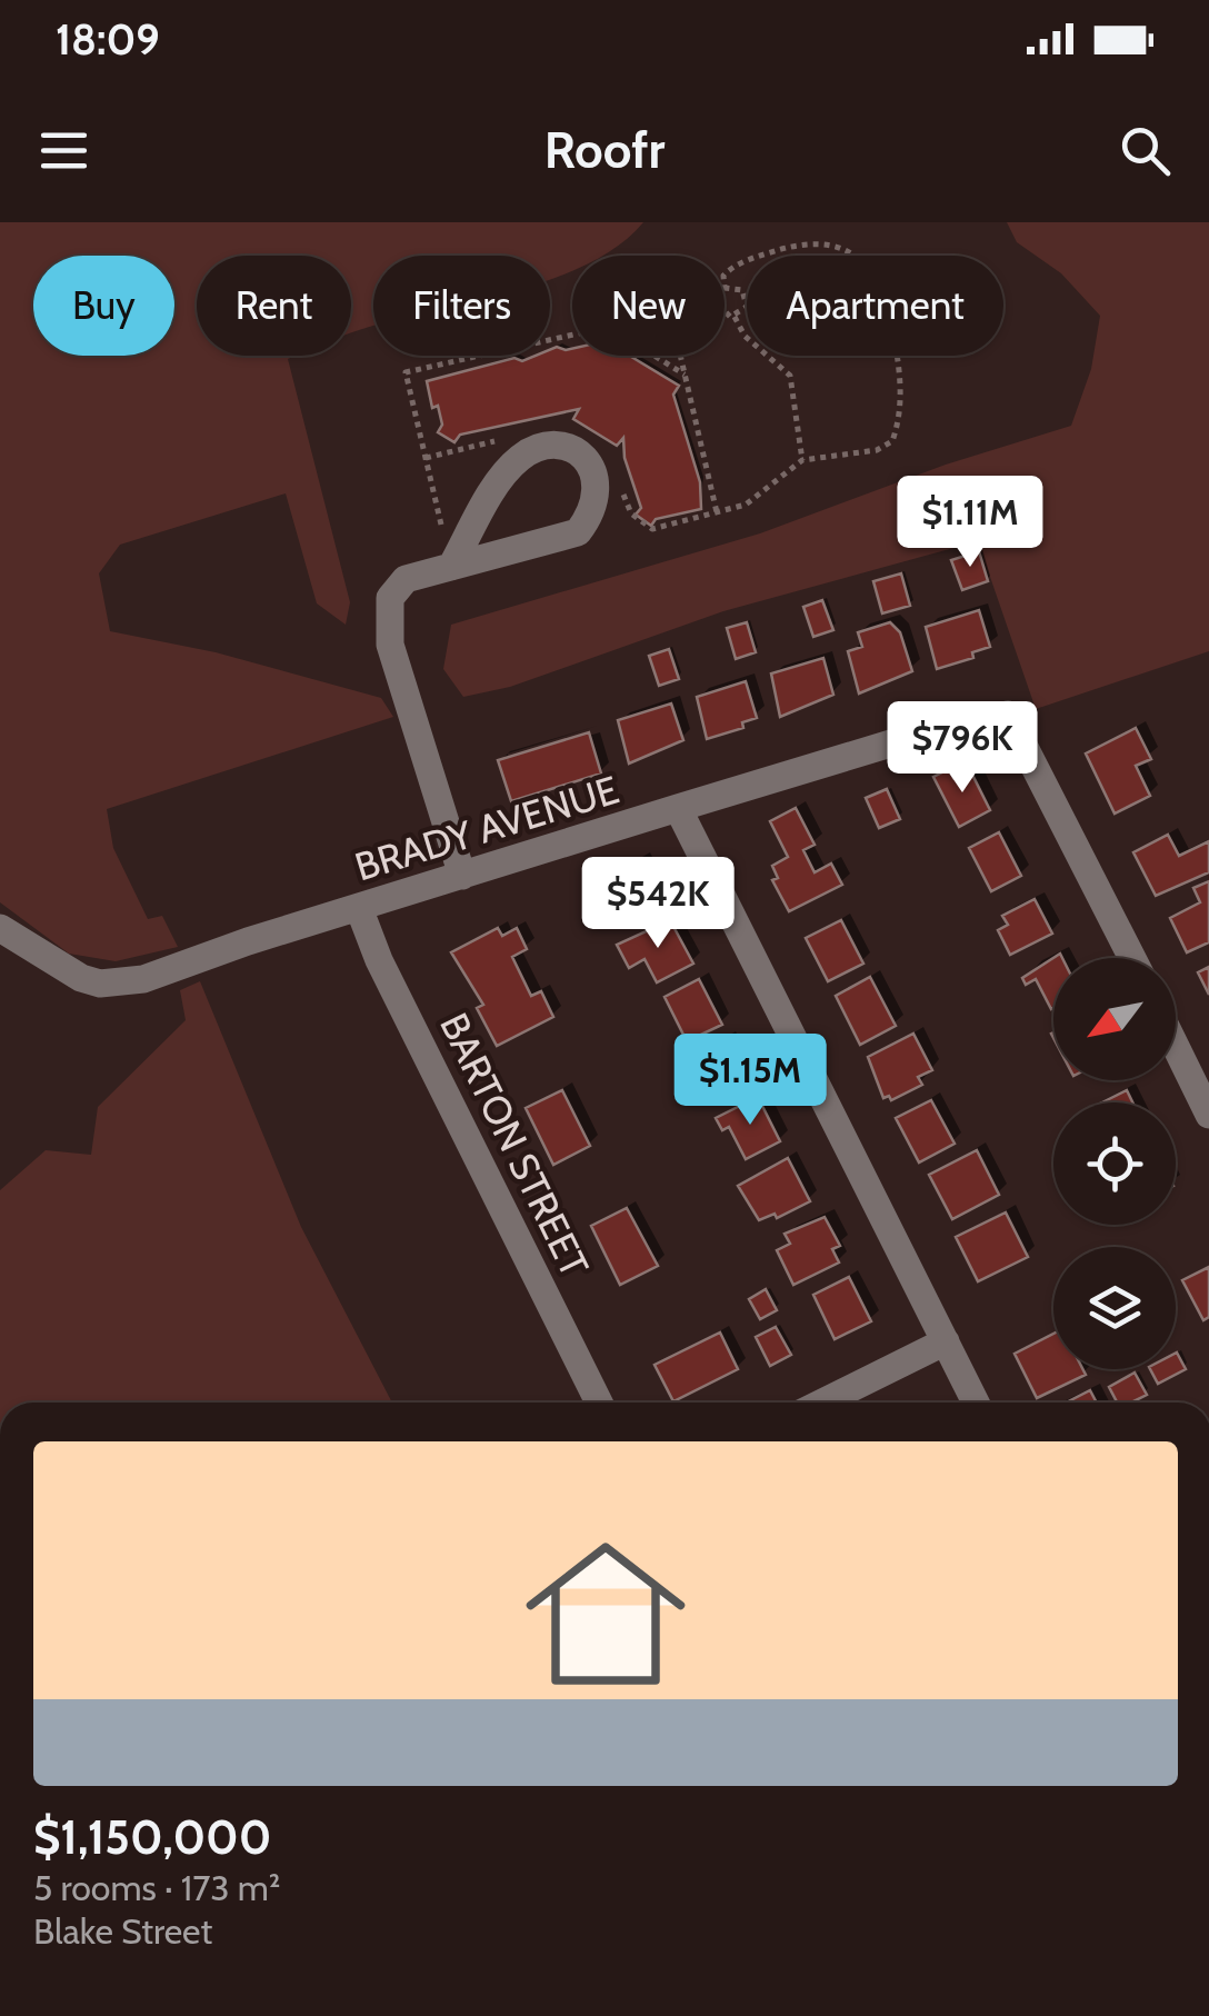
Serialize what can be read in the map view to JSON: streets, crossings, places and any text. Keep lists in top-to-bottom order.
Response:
{
  "streets": {
    "street": ["BRADY AVENUE", "BARTON STREET"]
  },
  "crossings": [
    ["BRADY AVENUE", "BARTON STREET"]
  ],
  "north": "bottom left",
  "page": {
    "status": "18:09",
    "header": "Roofr",
    "chip": [
      "Buy",
      "Rent",
      "Filters",
      "New",
      "Apartment"
    ],
    "price": [
      "$1.11M",
      "$796K",
      "$542K",
      "$1.15M"
    ],
    "list": [
      {
        "name": "$1,150,000",
        "note": "5 rooms · 173 m² · Blake Street"
      }
    ]
  }
}
